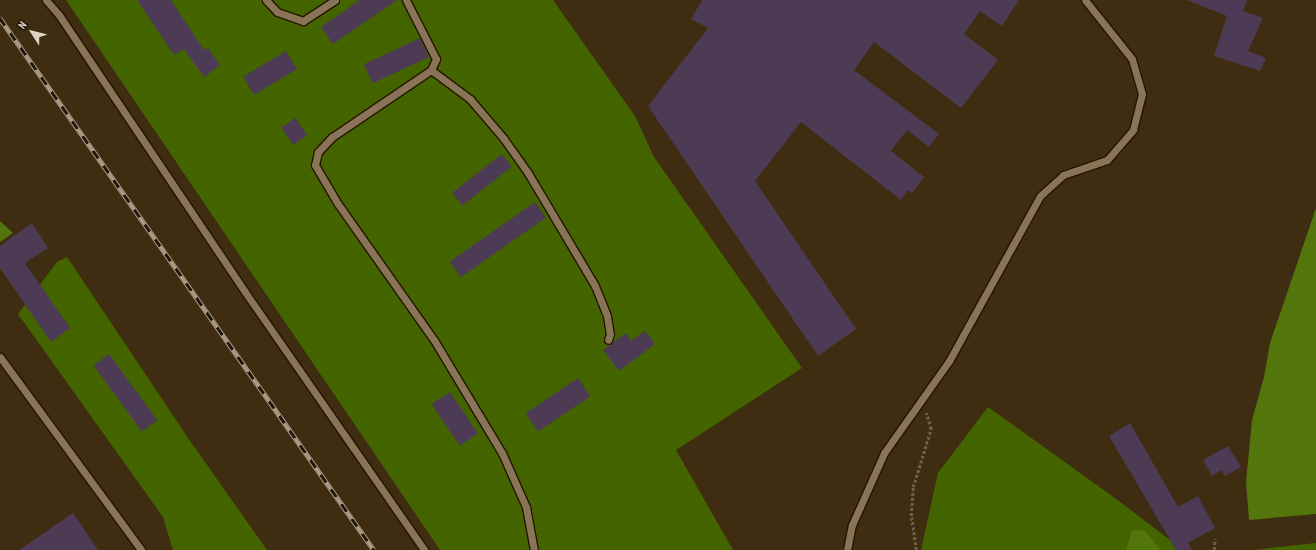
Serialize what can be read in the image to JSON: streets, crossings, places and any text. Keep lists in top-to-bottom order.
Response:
{
  "north": "top left"
}
